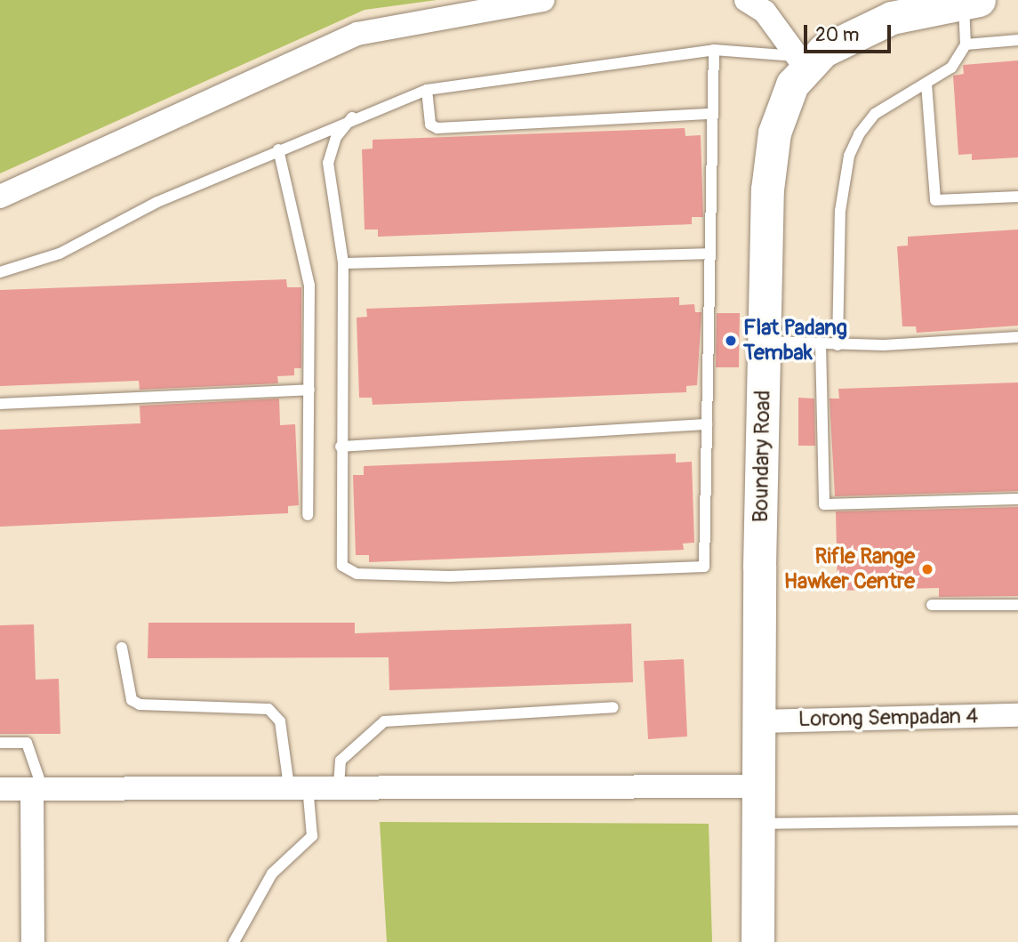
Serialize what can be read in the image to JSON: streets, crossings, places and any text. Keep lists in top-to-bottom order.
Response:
{
  "streets": {
    "street": ["Boundary Road", "Lorong Sempadan 4"]
  },
  "crossings": [
    ["Boundary Road", "Lorong Sempadan 4"]
  ],
  "places": ["Flat Padang Tembak", "Rifle Range Hawker Centre"],
  "scale_bar": "20 m"
}
